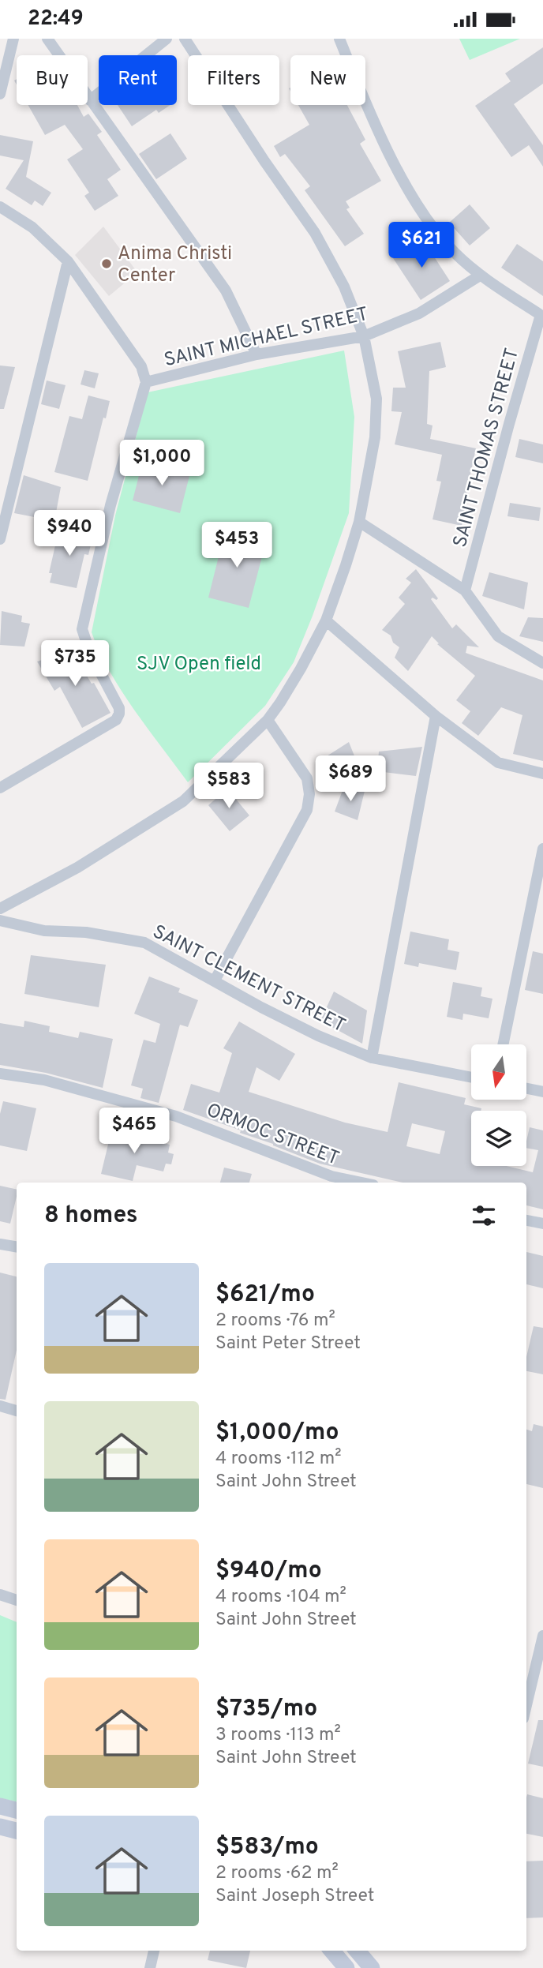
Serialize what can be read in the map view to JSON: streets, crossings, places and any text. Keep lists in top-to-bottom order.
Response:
{
  "streets": {
    "street": [
      "SAINT MICHAEL STREET",
      "SAINT THOMAS STREET",
      "SAINT CLEMENT STREET",
      "ORMOC STREET"
    ]
  },
  "parks": ["SJV Open field"],
  "places": ["Anima Christi Center"],
  "north": "bottom",
  "page": {
    "status": "22:49",
    "chip": [
      "Buy",
      "Rent",
      "Filters",
      "New"
    ],
    "price": [
      "$621",
      "$1,000",
      "$940",
      "$453",
      "$735",
      "$689",
      "$583",
      "$465"
    ],
    "heading": "8 homes",
    "list": [
      {
        "name": "$621/mo",
        "note": "2 rooms · 76 m² · Saint Peter Street"
      },
      {
        "name": "$1,000/mo",
        "note": "4 rooms · 112 m² · Saint John Street"
      },
      {
        "name": "$940/mo",
        "note": "4 rooms · 104 m² · Saint John Street"
      },
      {
        "name": "$735/mo",
        "note": "3 rooms · 113 m² · Saint John Street"
      },
      {
        "name": "$583/mo",
        "note": "2 rooms · 62 m² · Saint Joseph Street"
      }
    ]
  }
}
